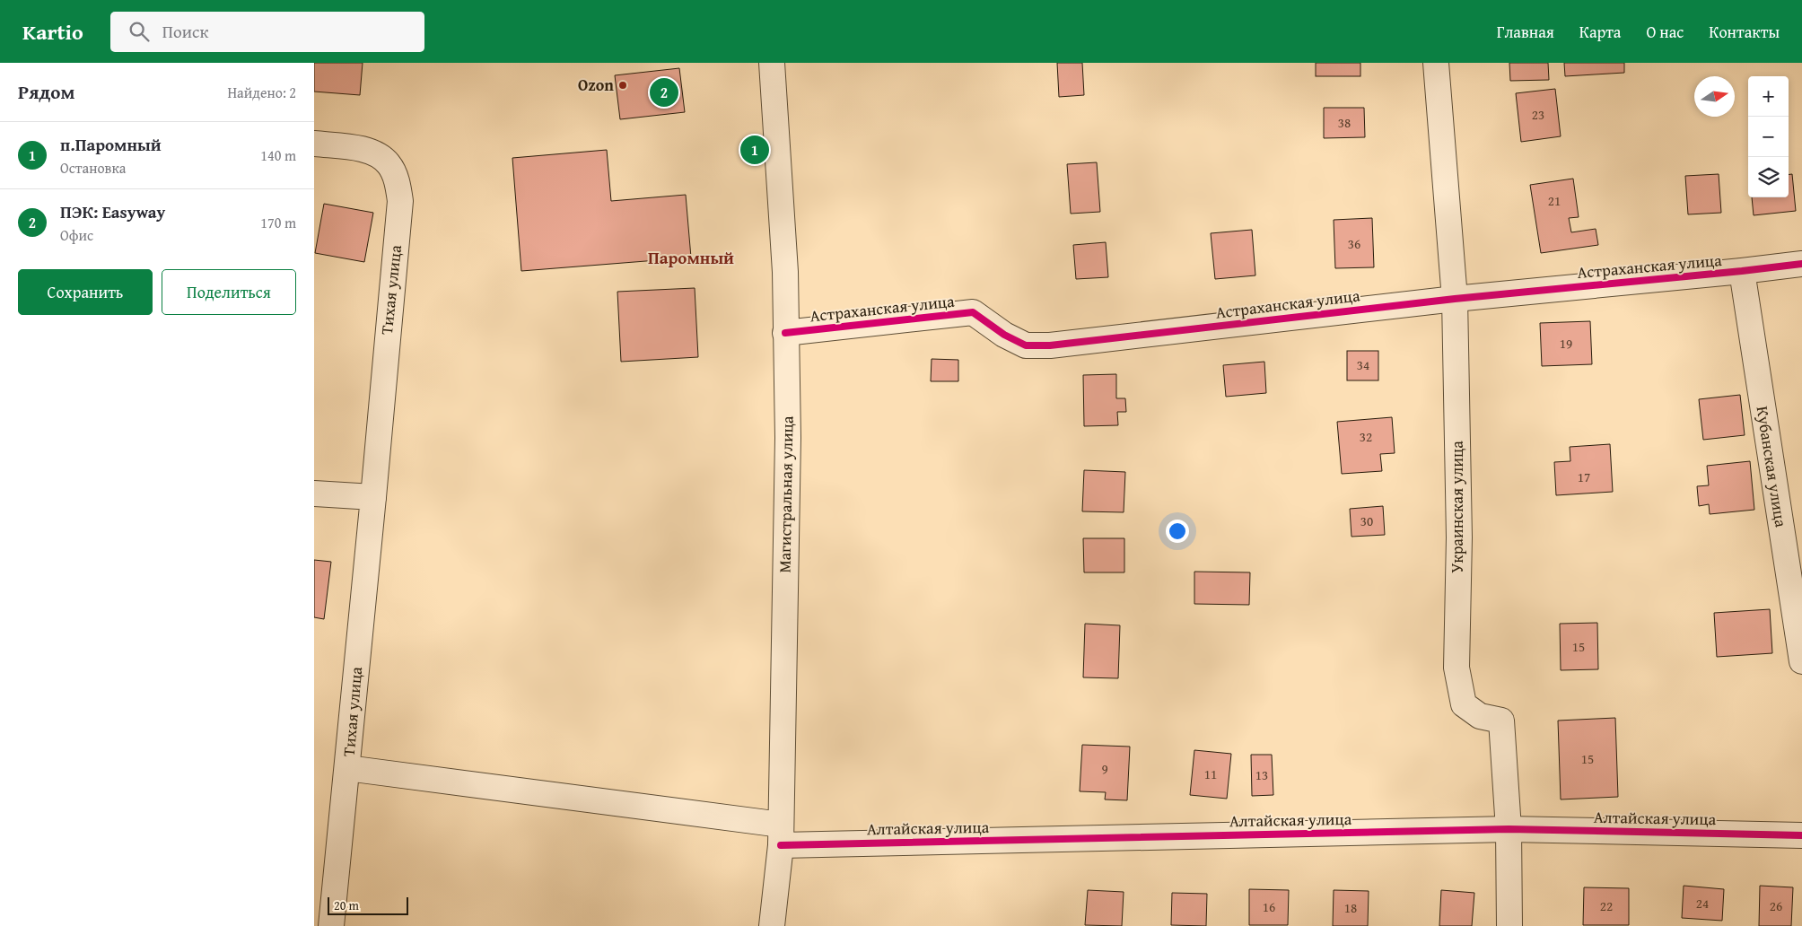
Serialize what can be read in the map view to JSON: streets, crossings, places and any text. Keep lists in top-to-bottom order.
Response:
{
  "streets": {
    "street": [
      "Астраханская улица",
      "Тихая улица",
      "Кубанская улица",
      "Магистральная улица",
      "Украинская улица",
      "Алтайская улица"
    ]
  },
  "crossings": [
    ["Астраханская улица", "Кубанская улица"],
    ["Астраханская улица", "Магистральная улица"],
    ["Астраханская улица", "Украинская улица"],
    ["Тихая улица", "Алтайская улица"],
    ["Магистральная улица", "Алтайская улица"],
    ["Украинская улица", "Алтайская улица"]
  ],
  "districts": ["Паромный"],
  "places": ["Ozon"],
  "house_numbers": [
    "23",
    "38",
    "21",
    "36",
    "19",
    "34",
    "32",
    "17",
    "30",
    "15",
    "15",
    "9",
    "11",
    "13",
    "24",
    "22",
    "26",
    "16",
    "18"
  ],
  "scale_bar": "20 m",
  "north": "right",
  "page": {
    "header": "Kartio",
    "search": "Поиск",
    "nav": [
      "Главная",
      "Карта",
      "О нас",
      "Контакты"
    ],
    "heading": ["Рядом", "Найдено: 2"],
    "map_buttons": ["+", "−"],
    "pins": ["2", "1"],
    "list": [
      {
        "mark": "1",
        "name": "п.Паромный",
        "note": "Остановка",
        "value": "140 m"
      },
      {
        "mark": "2",
        "name": "ПЭК: Easyway",
        "note": "Офис",
        "value": "170 m"
      }
    ],
    "buttons": ["Сохранить", "Поделиться"],
    "scale": "20 m"
  }
}
